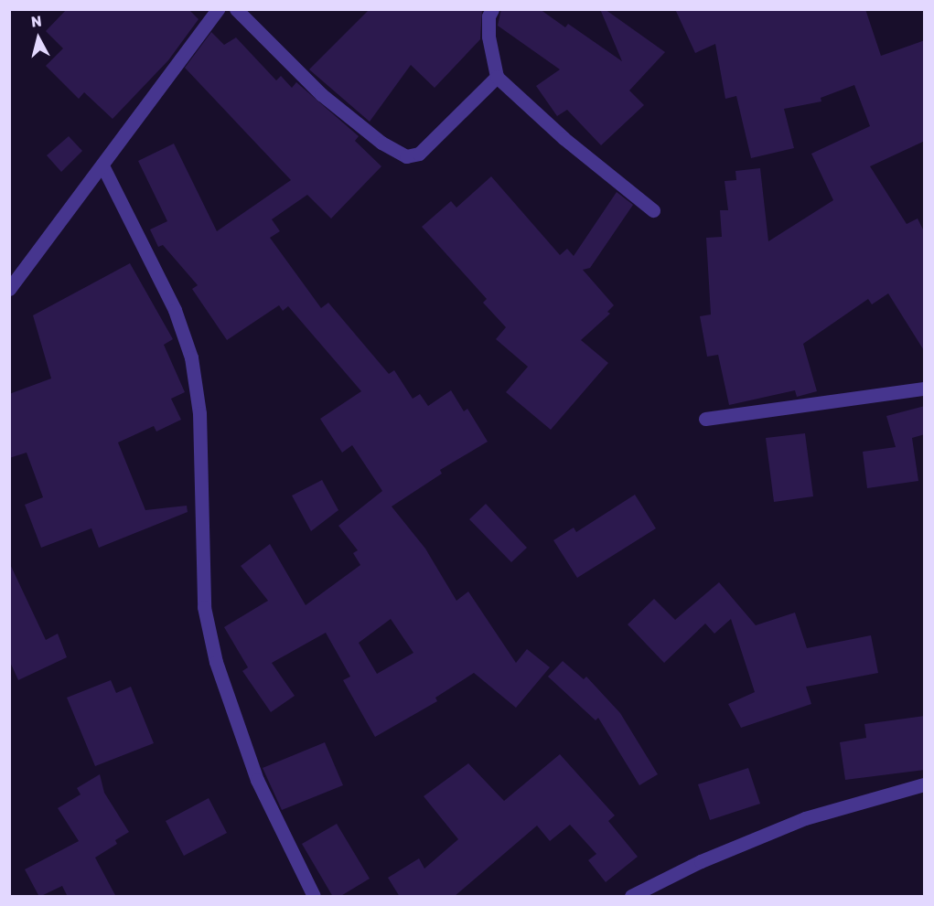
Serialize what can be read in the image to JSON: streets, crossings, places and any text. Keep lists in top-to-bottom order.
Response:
{
  "north": "top"
}
